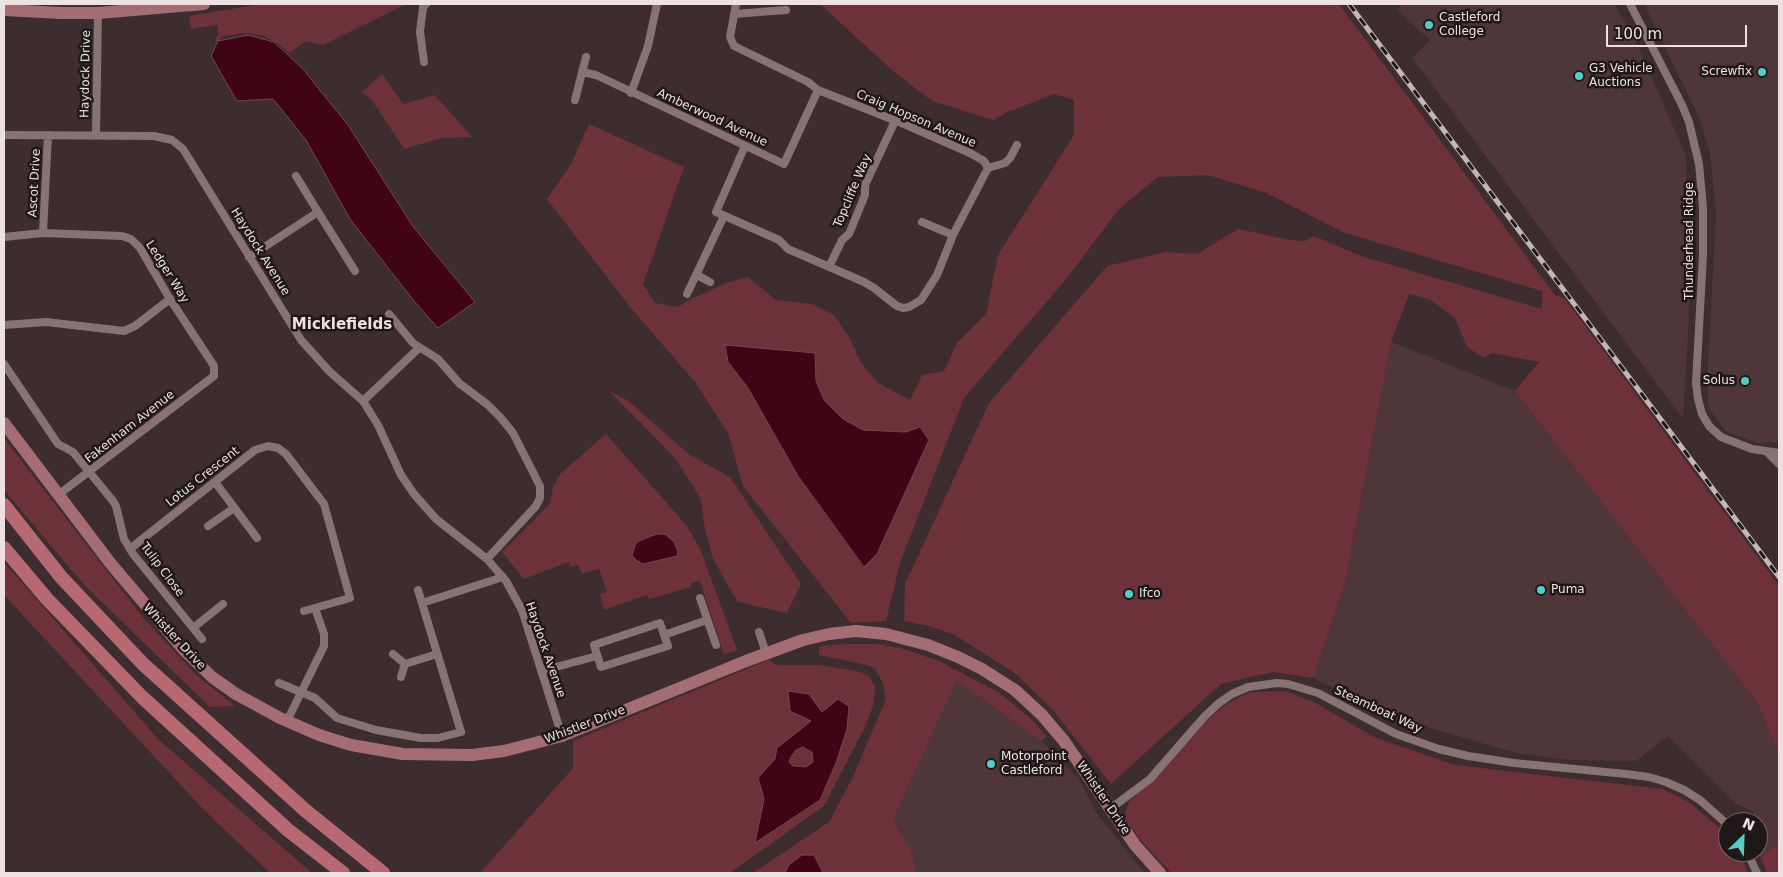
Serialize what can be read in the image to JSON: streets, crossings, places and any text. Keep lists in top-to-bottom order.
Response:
{
  "streets": {
    "main road": ["Whistler Drive"],
    "street": [
      "Haydock Drive",
      "Amberwood Avenue",
      "Craig Hopson Avenue",
      "Ascot Drive",
      "Topcliffe Way",
      "Thunderhead Ridge",
      "Haydock Avenue",
      "Ledger Way",
      "Fakenham Avenue",
      "Lotus Crescent",
      "Tulip Close",
      "Steamboat Way"
    ]
  },
  "crossings": [
    ["Haydock Drive", "Haydock Avenue"],
    ["Amberwood Avenue", "Craig Hopson Avenue"],
    ["Craig Hopson Avenue", "Topcliffe Way"],
    ["Ascot Drive", "Haydock Avenue"],
    ["Ascot Drive", "Ledger Way"],
    ["Haydock Avenue", "Whistler Drive"],
    ["Ledger Way", "Fakenham Avenue"],
    ["Fakenham Avenue", "Tulip Close"],
    ["Fakenham Avenue", "Whistler Drive"],
    ["Lotus Crescent", "Tulip Close"],
    ["Whistler Drive", "Steamboat Way"]
  ],
  "districts": ["Micklefields"],
  "places": [
    "Castleford College",
    "Screwfix",
    "G3 Vehicle Auctions",
    "Solus",
    "Puma",
    "Ifco",
    "Motorpoint Castleford"
  ],
  "scale_bar": "100 m",
  "north": "top right"
}
